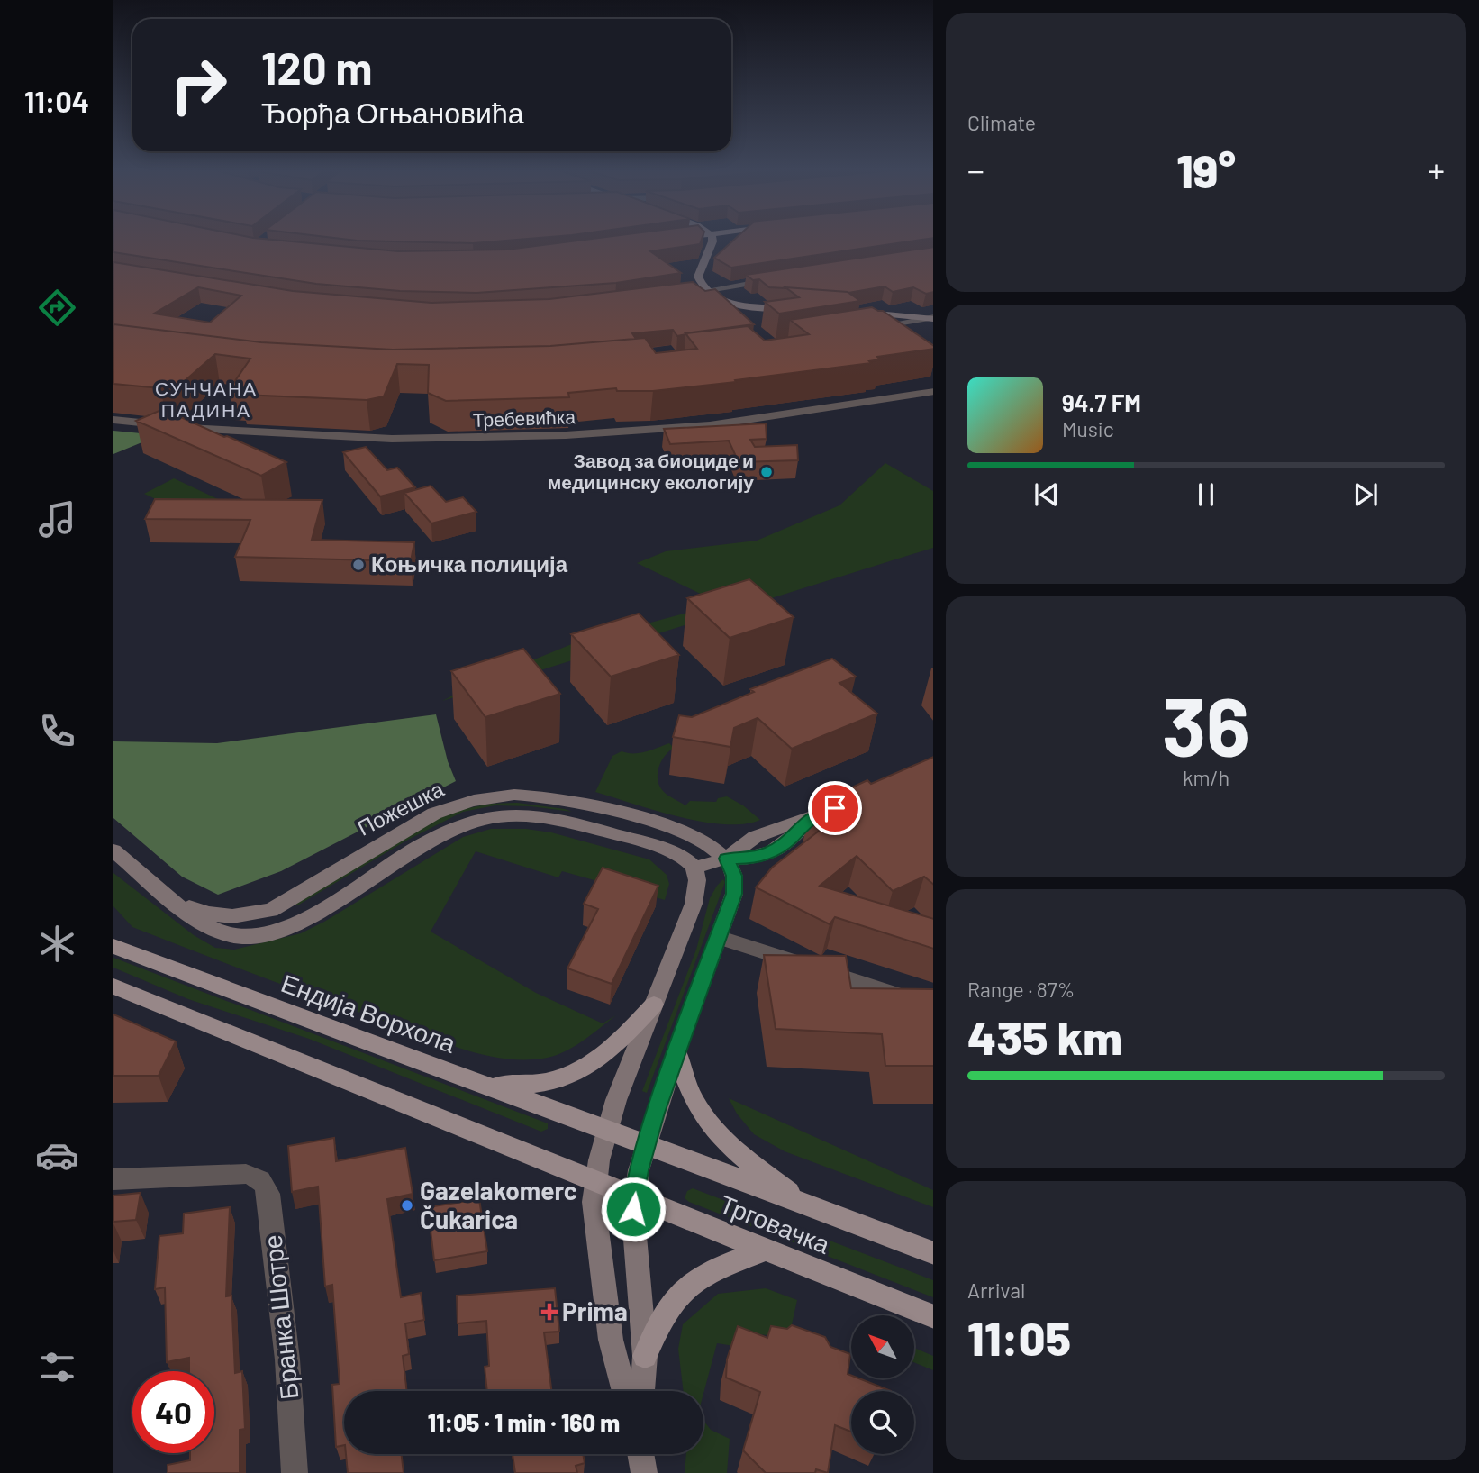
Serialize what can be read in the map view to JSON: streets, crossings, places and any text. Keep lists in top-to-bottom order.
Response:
{
  "streets": {
    "main road": ["Пожешка", "Ендија Ворхола", "Трговачка"],
    "street": ["Требевићка", "Бранка Шотре"]
  },
  "crossings": [
    ["Ендија Ворхола", "Трговачка"]
  ],
  "districts": ["СУНЧАНА ПАДИНА"],
  "places": {
    "other": ["Завод за биоциде и медицинску екологију", "Коњичка полиција", "Gazelakomerc Čukarica"],
    "health": ["Prima"]
  },
  "north": "top left",
  "page": {
    "tabs": "11:04",
    "tile": [
      "Climate",
      ["36", "km/h"],
      ["Range · 87%", "435 km"],
      ["Arrival", "11:05"]
    ],
    "turn": ["120 m", "Ђорђа Огњановића"],
    "heat": ["−", "19°", "+"],
    "song": ["94.7 FM", "Music"],
    "limit": "40",
    "trip": "11:05 · 1 min · 160 m"
  }
}
